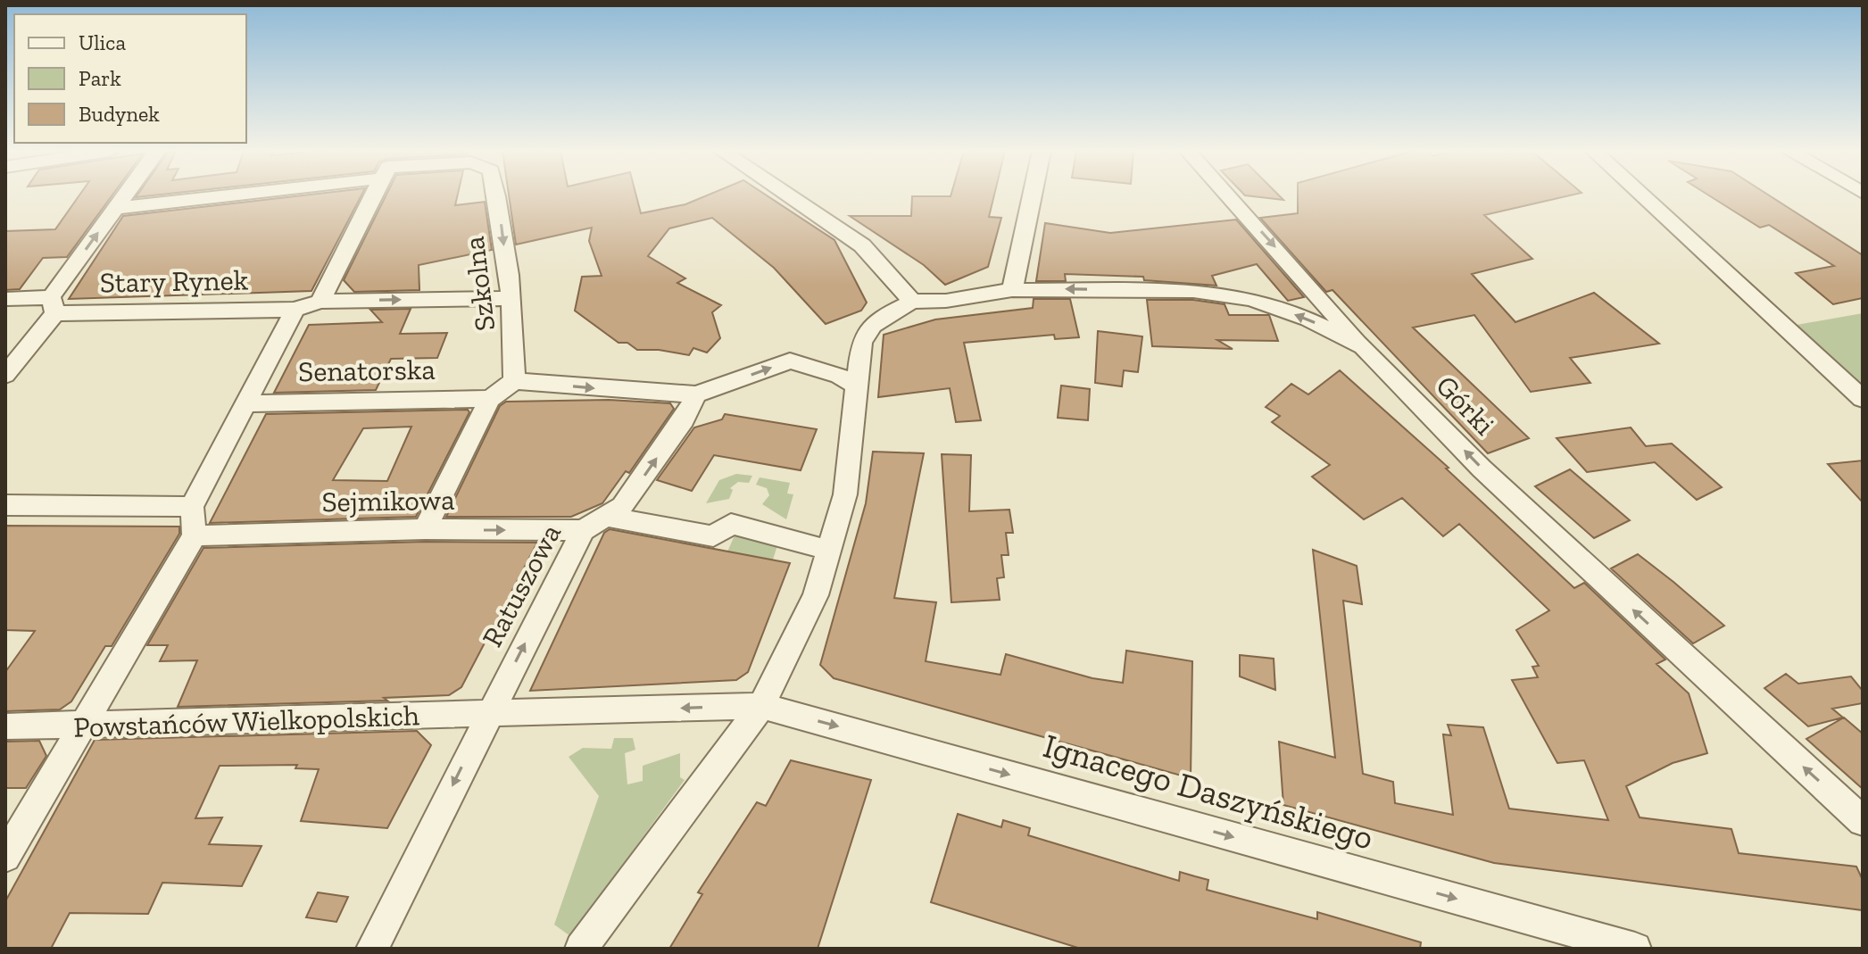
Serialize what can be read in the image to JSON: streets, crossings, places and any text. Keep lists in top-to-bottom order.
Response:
{
  "streets": {
    "street": [
      "Stary Rynek",
      "Szkolna",
      "Senatorska",
      "Górki",
      "Sejmikowa",
      "Ratuszowa",
      "Powstańców Wielkopolskich",
      "Ignacego Daszyńskiego"
    ]
  },
  "crossings": [
    ["Stary Rynek", "Szkolna"],
    ["Sejmikowa", "Ratuszowa"],
    ["Ratuszowa", "Powstańców Wielkopolskich"],
    ["Ratuszowa", "Ignacego Daszyńskiego"],
    ["Powstańców Wielkopolskich", "Ignacego Daszyńskiego"]
  ],
  "one_way": ["Stary Rynek", "Szkolna", "Górki"],
  "legend": ["Ulica", "Park", "Budynek"]
}
